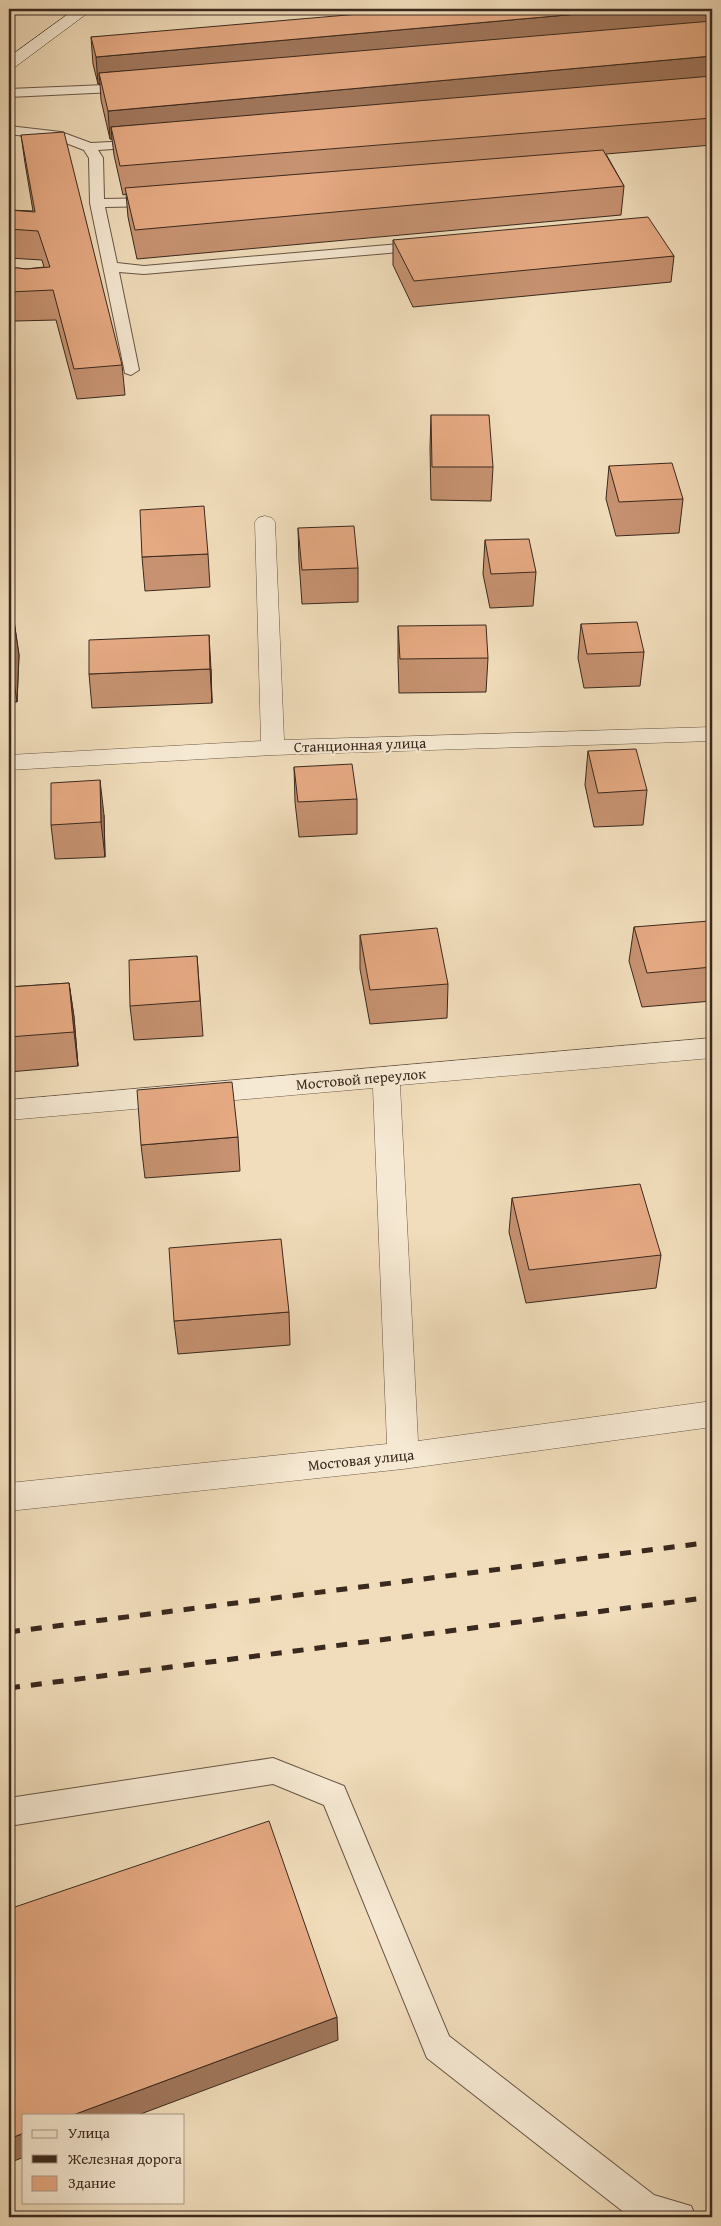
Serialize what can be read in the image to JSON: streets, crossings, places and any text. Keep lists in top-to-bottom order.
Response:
{
  "streets": {
    "street": ["Станционная улица", "Мостовой переулок", "Мостовая улица"]
  },
  "legend": ["Улица", "Железная дорога", "Здание"]
}
